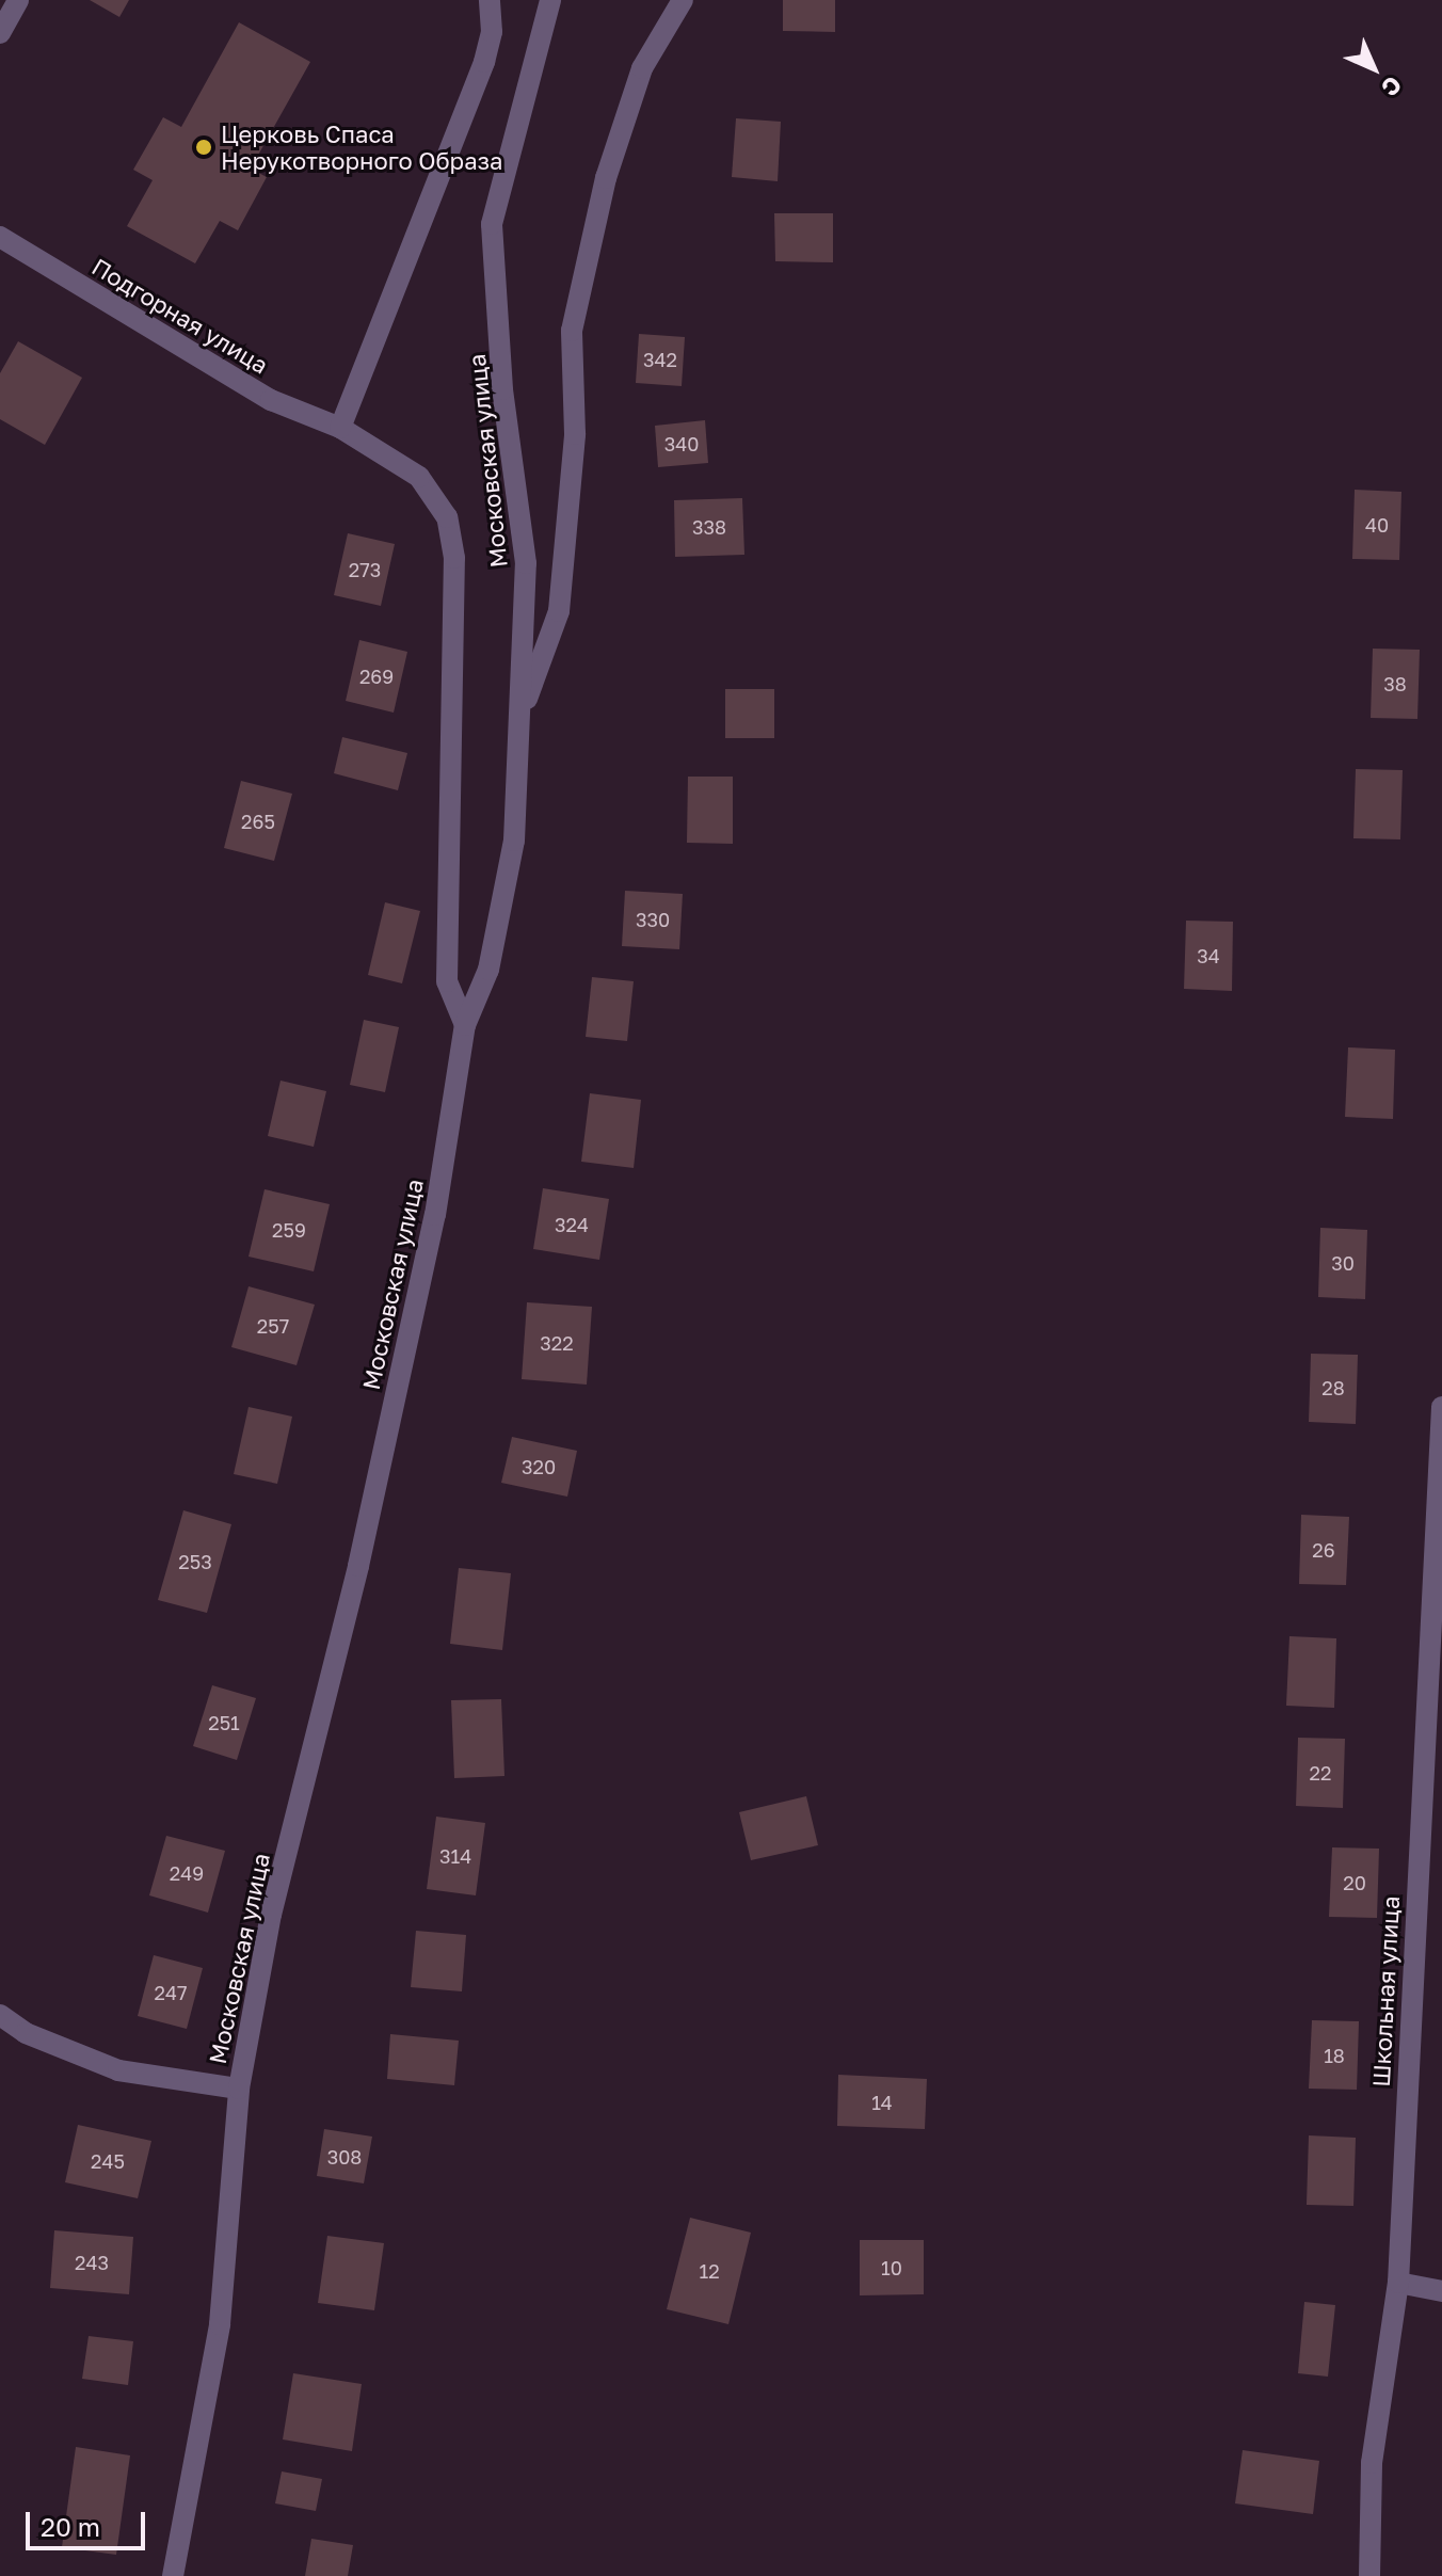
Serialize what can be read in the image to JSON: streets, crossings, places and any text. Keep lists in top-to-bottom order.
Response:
{
  "streets": {
    "street": ["Подгорная улица", "Московская улица", "Школьная улица"]
  },
  "crossings": [
    ["Подгорная улица", "Московская улица"]
  ],
  "places": ["Церковь Спаса Нерукотворного Образа"],
  "house_numbers": [
    "342",
    "340",
    "40",
    "338",
    "273",
    "269",
    "38",
    "265",
    "330",
    "34",
    "324",
    "259",
    "30",
    "257",
    "322",
    "28",
    "320",
    "26",
    "253",
    "251",
    "22",
    "314",
    "249",
    "20",
    "247",
    "18",
    "14",
    "308",
    "245",
    "243",
    "10",
    "12"
  ],
  "scale_bar": "20 m",
  "north": "bottom right"
}
